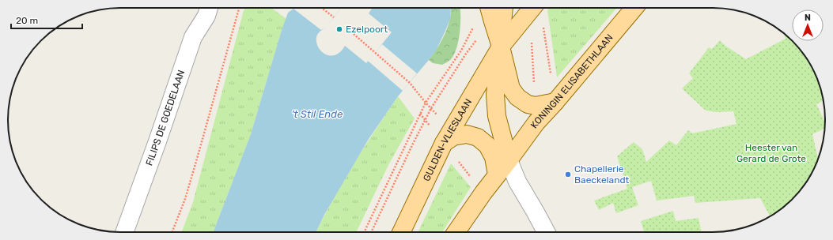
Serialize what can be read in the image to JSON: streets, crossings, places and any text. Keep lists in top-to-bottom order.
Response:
{
  "streets": {
    "main road": ["KONINGIN ELISABETHLAAN", "GULDEN-VLIESLAAN"],
    "street": ["FILIPS DE GOEDELAAN"]
  },
  "water": ["'t Stil Ende"],
  "parks": ["Heester van Gerard de Grote"],
  "places": ["Ezelpoort", "Chapellerie Baeckelandt"],
  "scale_bar": "20 m",
  "north": "top"
}
